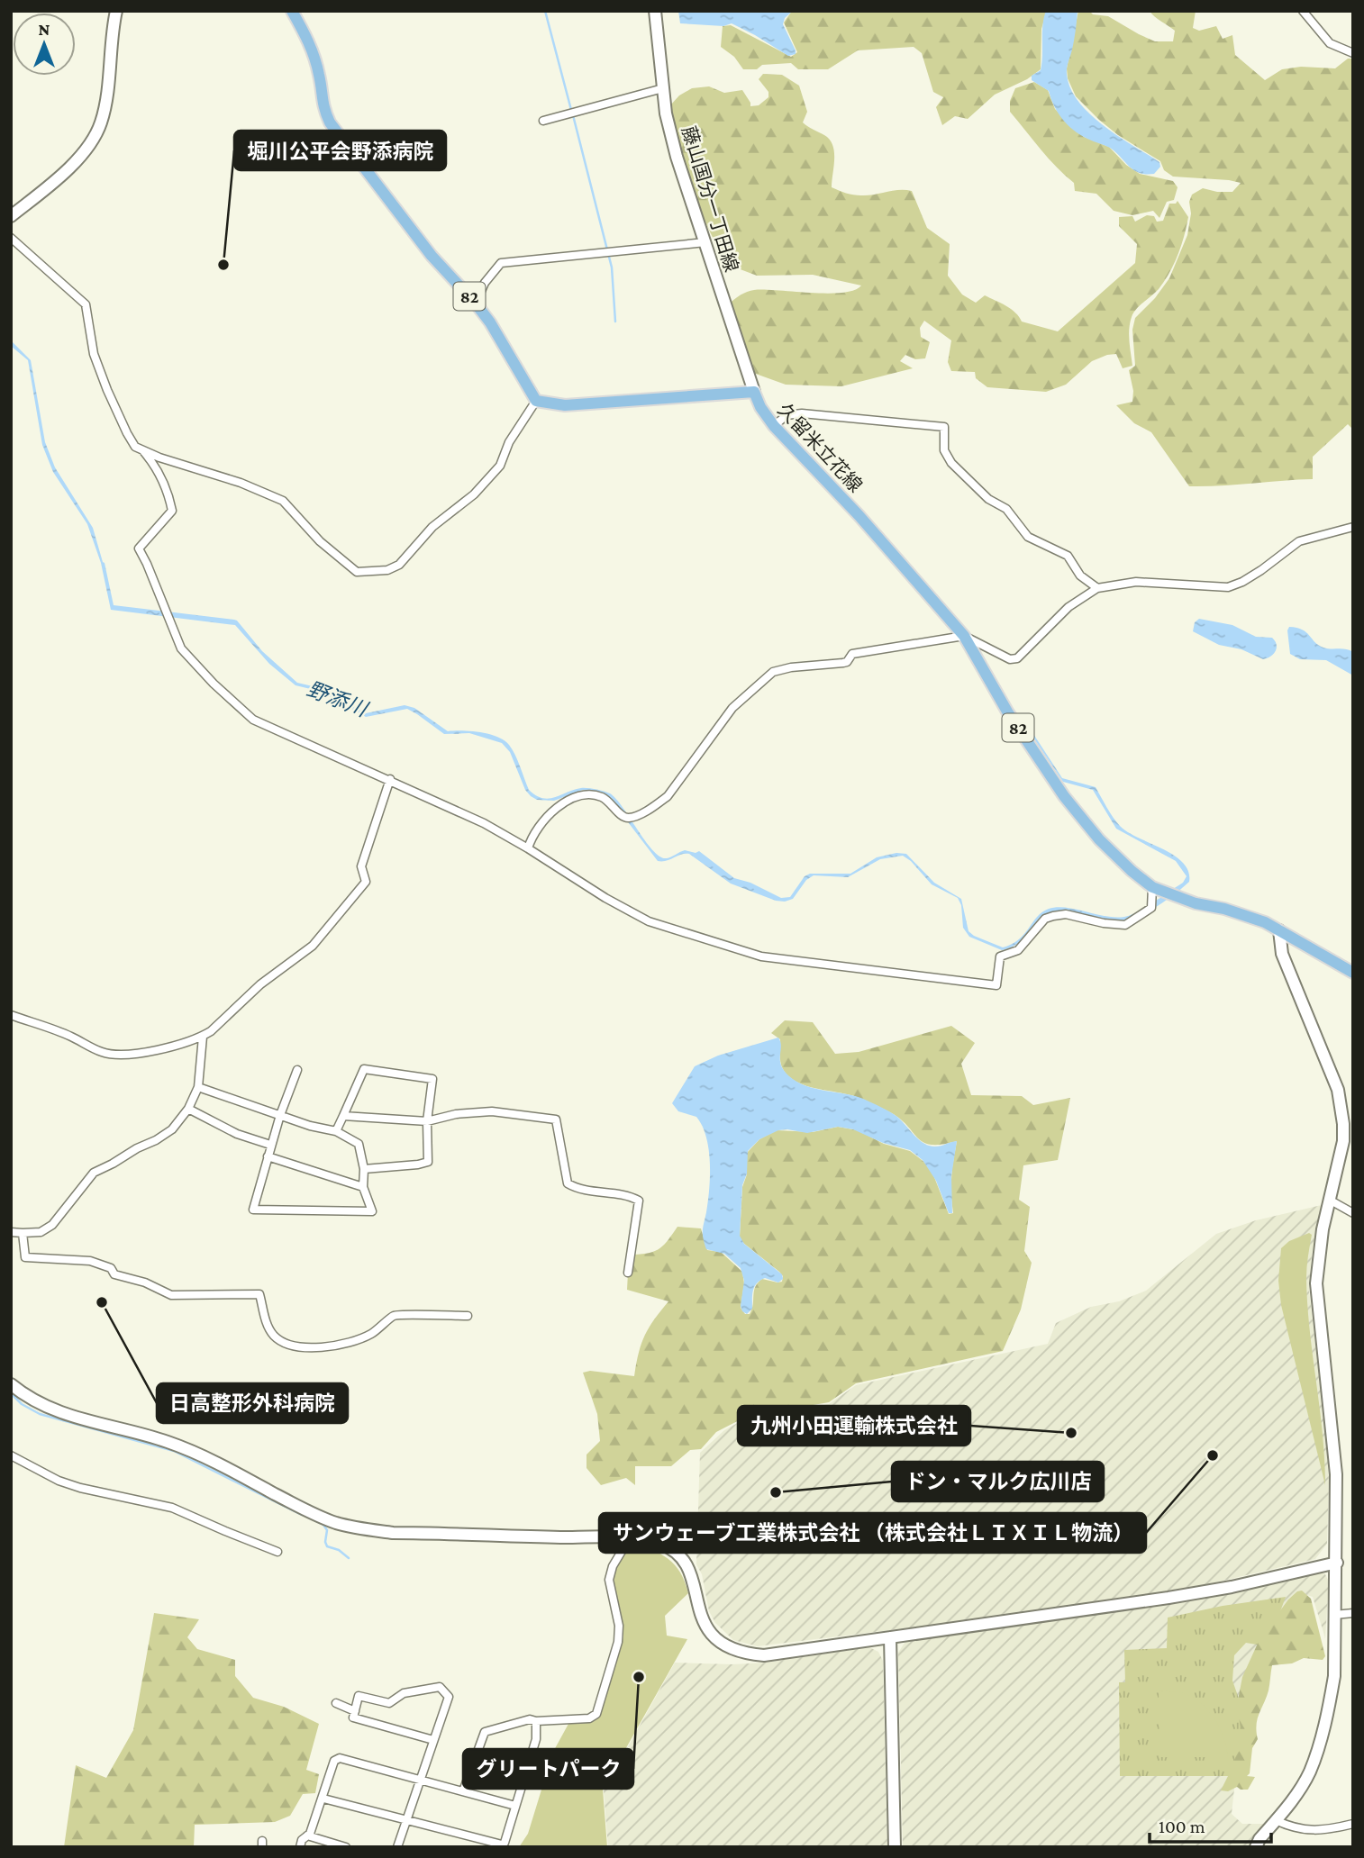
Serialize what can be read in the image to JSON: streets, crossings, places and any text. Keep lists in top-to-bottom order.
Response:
{
  "streets": {
    "main road": ["82", "久留米立花線"],
    "street": ["藤山国分一丁田線"]
  },
  "crossings": [
    ["藤山国分一丁田線", "久留米立花線"]
  ],
  "water": ["野添川"],
  "places": [
    "堀川公平会野添病院",
    "日高整形外科病院",
    "九州小田運輸株式会社",
    "サンウェーブ工業株式会社 （株式会社ＬＩＸＩＬ物流）",
    "ドン・マルク広川店",
    "グリートパーク"
  ],
  "scale_bar": "100 m",
  "north": "top"
}
